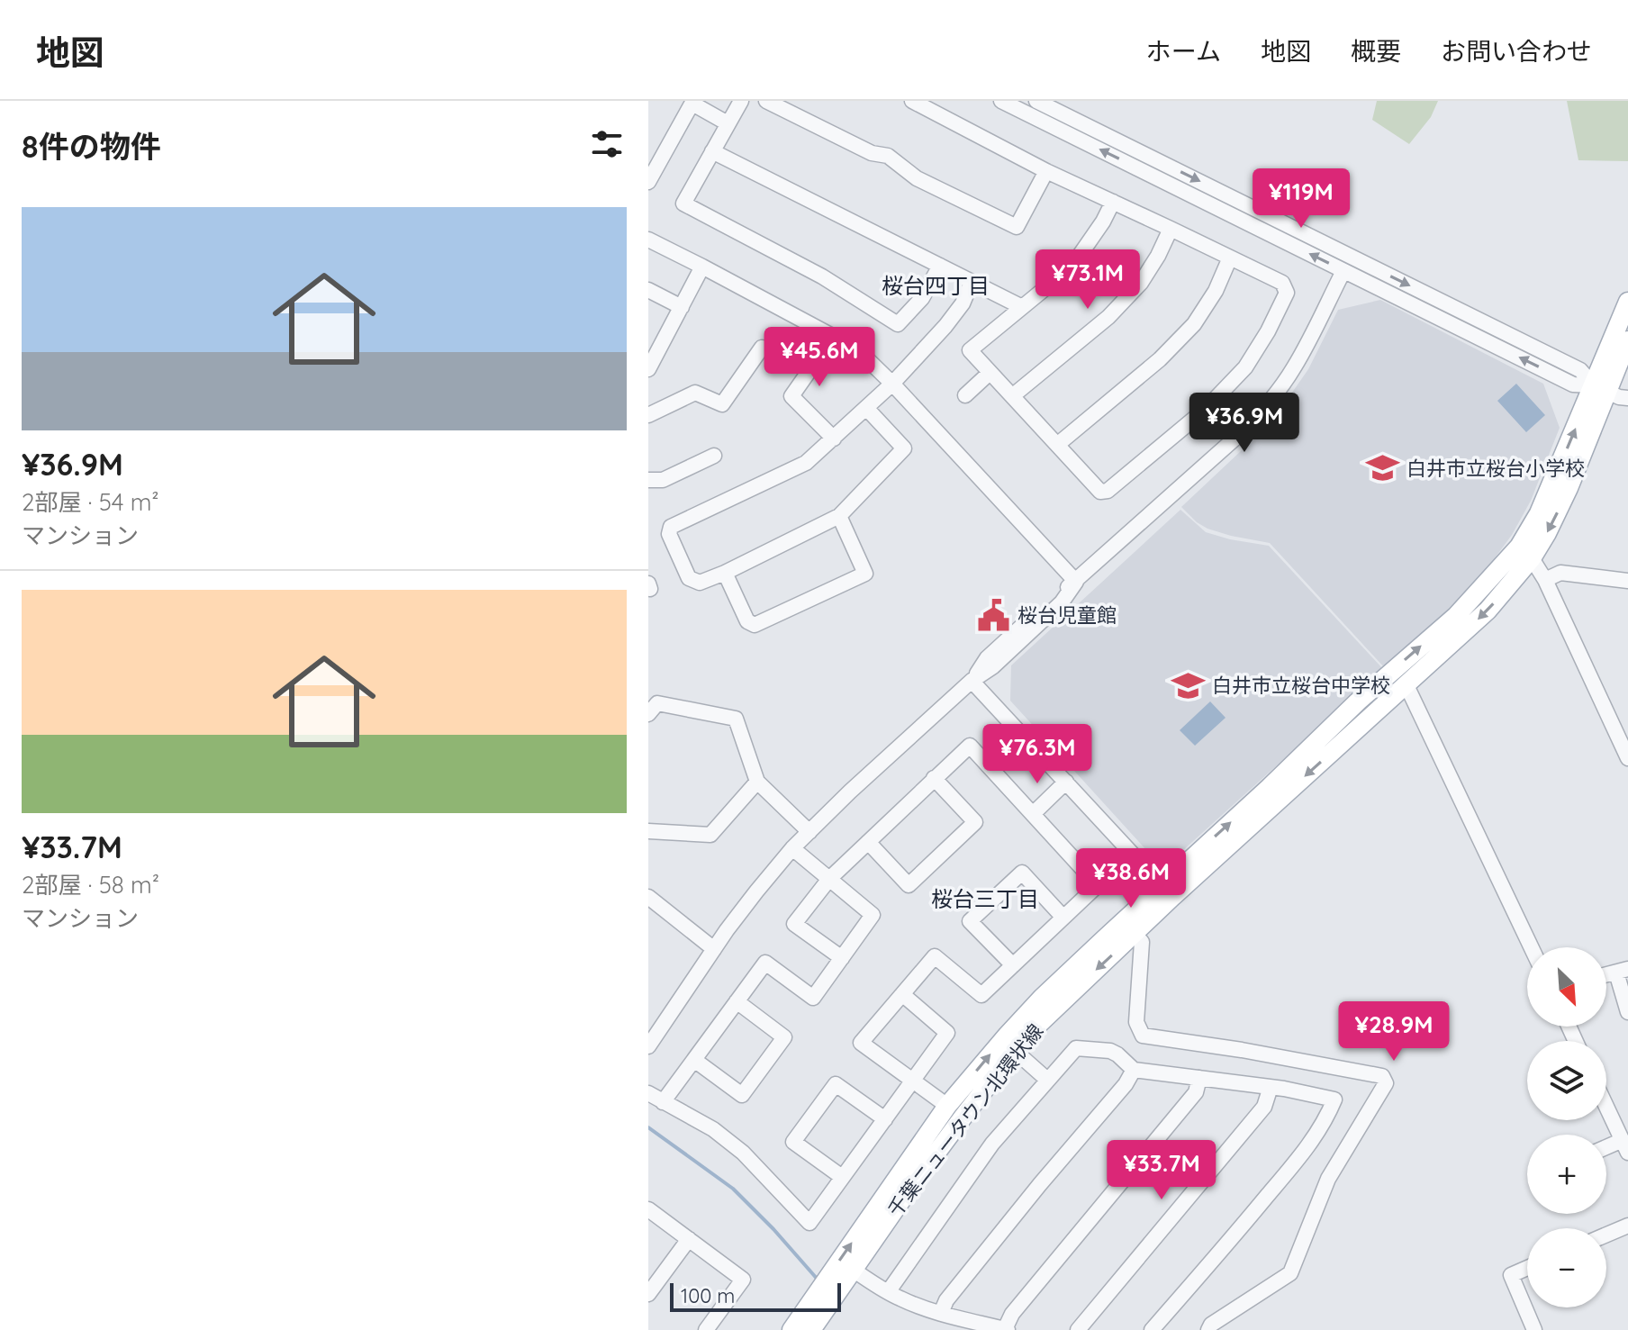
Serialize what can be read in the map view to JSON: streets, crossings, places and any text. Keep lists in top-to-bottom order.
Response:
{
  "streets": {
    "main road": ["千葉ニュータウン北環状線"]
  },
  "districts": ["桜台四丁目", "桜台三丁目"],
  "places": {
    "school or university": ["白井市立桜台小学校", "白井市立桜台中学校"],
    "public building": ["桜台児童館"]
  },
  "scale_bar": "100 m",
  "north": "bottom right",
  "page": {
    "header": "地図",
    "nav": [
      "ホーム",
      "地図",
      "概要",
      "お問い合わせ"
    ],
    "heading": "8件の物件",
    "price": [
      "¥119M",
      "¥73.1M",
      "¥45.6M",
      "¥36.9M",
      "¥76.3M",
      "¥38.6M",
      "¥28.9M",
      "¥33.7M"
    ],
    "list": [
      {
        "name": "¥36.9M",
        "note": "2部屋 · 54 m² · マンション"
      },
      {
        "name": "¥33.7M",
        "note": "2部屋 · 58 m² · マンション"
      }
    ],
    "map_buttons": ["+", "−"],
    "scale": "100 m"
  }
}
